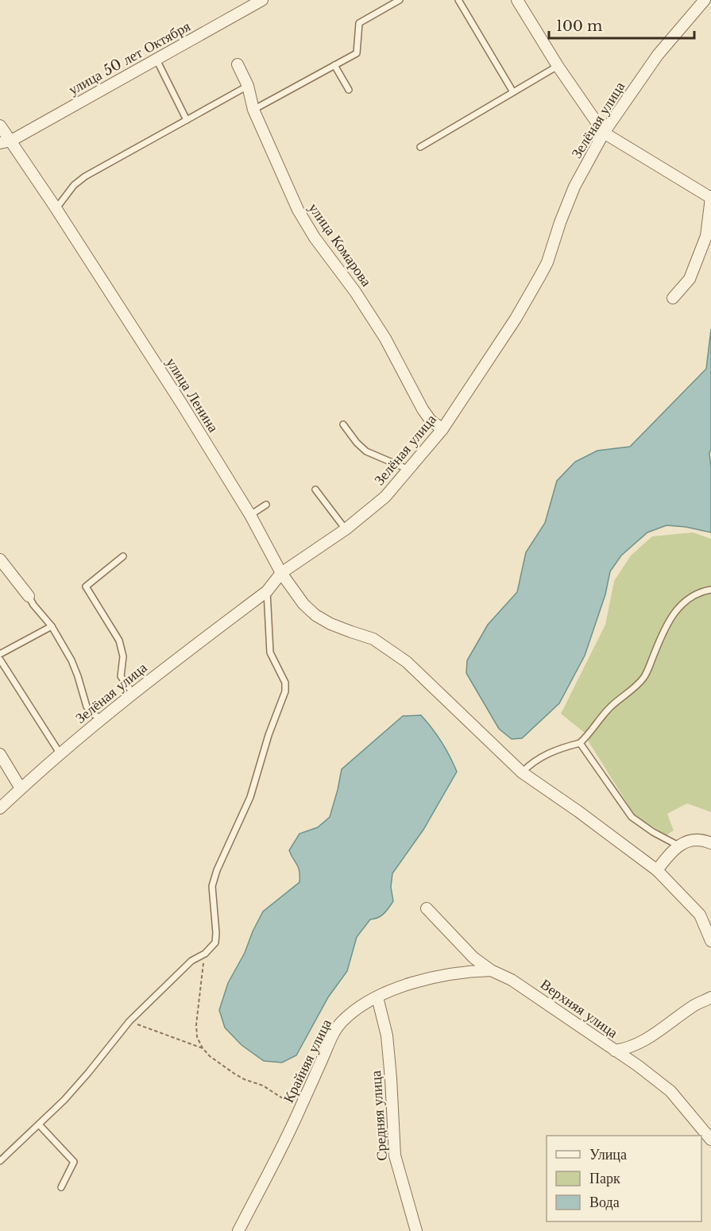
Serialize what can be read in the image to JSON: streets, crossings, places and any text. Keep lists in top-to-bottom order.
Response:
{
  "streets": {
    "street": [
      "улица 50 лет Октября",
      "Зелёная улица",
      "улица Комарова",
      "улица Ленина",
      "Верхняя улица",
      "Крайняя улица",
      "Средняя улица"
    ]
  },
  "crossings": [
    ["улица 50 лет Октября", "улица Ленина"],
    ["Зелёная улица", "улица Комарова"],
    ["Зелёная улица", "улица Ленина"],
    ["Верхняя улица", "Крайняя улица"],
    ["Крайняя улица", "Средняя улица"]
  ],
  "legend": ["Улица", "Парк", "Вода"],
  "scale_bar": "100 m"
}
